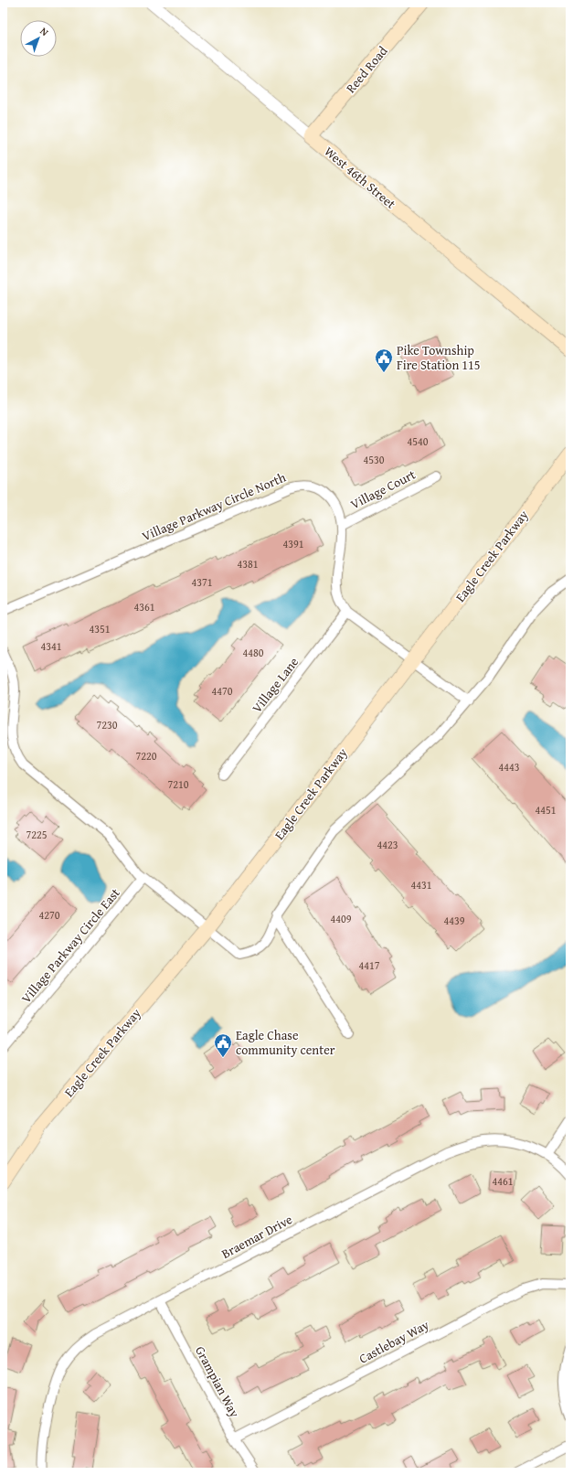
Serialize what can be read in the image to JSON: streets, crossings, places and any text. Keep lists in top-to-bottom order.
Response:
{
  "streets": {
    "main road": ["Reed Road", "West 46th Street", "Eagle Creek Parkway"],
    "street": [
      "Village Court",
      "Village Parkway Circle North",
      "Village Lane",
      "Village Parkway Circle East",
      "Braemar Drive",
      "Castlebay Way",
      "Grampian Way"
    ]
  },
  "crossings": [
    ["Reed Road", "West 46th Street"],
    ["Village Court", "Village Parkway Circle North"],
    ["Village Parkway Circle North", "Eagle Creek Parkway"],
    ["Village Parkway Circle North", "Village Lane"],
    ["Braemar Drive", "Grampian Way"],
    ["Castlebay Way", "Grampian Way"]
  ],
  "places": {
    "public building": ["Pike Township Fire Station 115", "Eagle Chase community center"]
  },
  "house_numbers": [
    "4540",
    "4530",
    "4391",
    "4381",
    "4371",
    "4361",
    "4351",
    "4341",
    "4480",
    "4470",
    "7230",
    "7220",
    "4443",
    "7210",
    "4451",
    "7225",
    "4423",
    "4431",
    "4270",
    "4409",
    "4439",
    "4417",
    "4461"
  ],
  "north": "top right"
}
